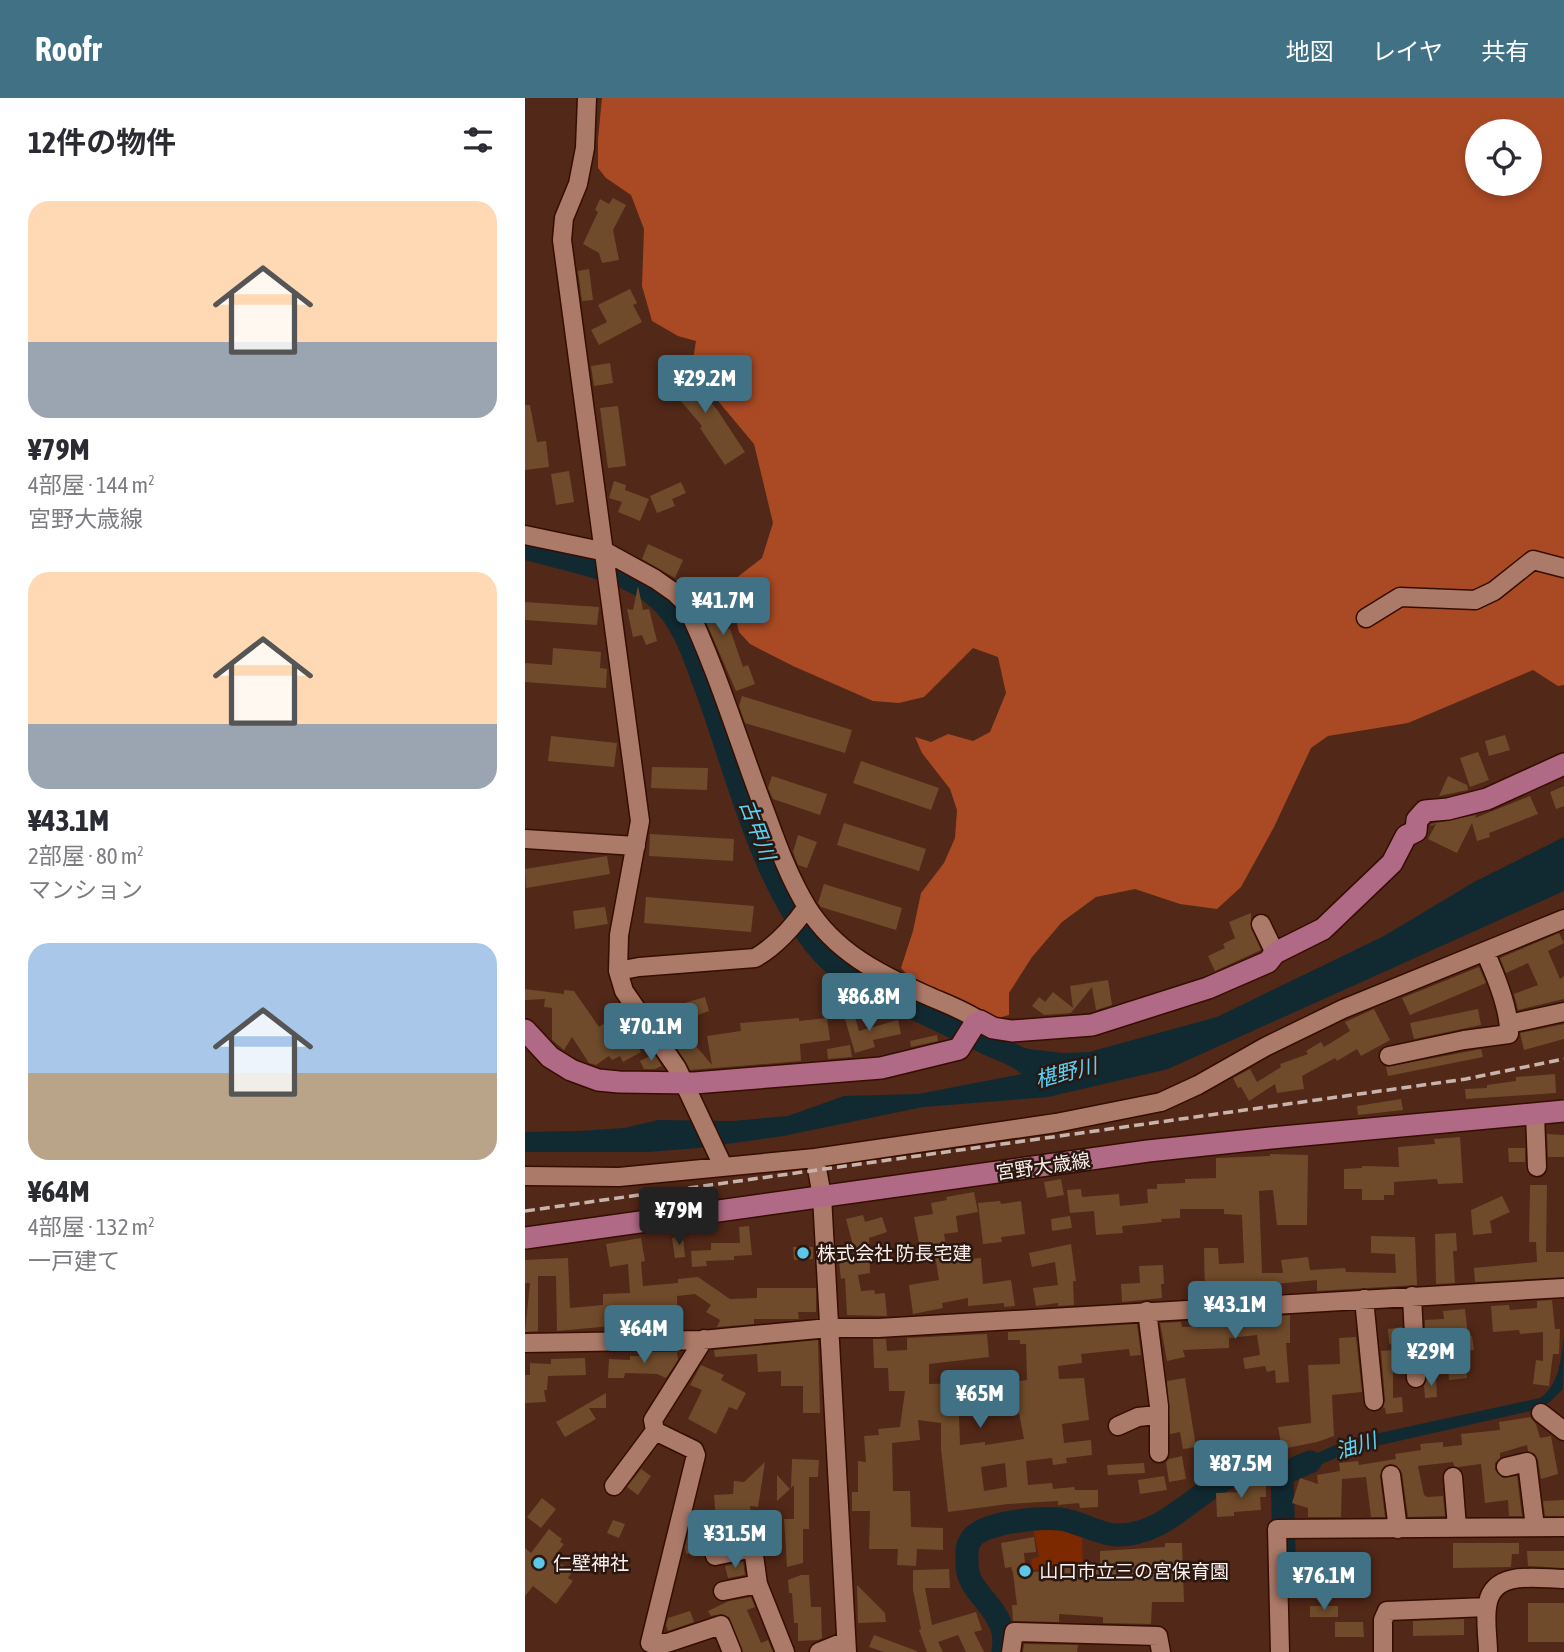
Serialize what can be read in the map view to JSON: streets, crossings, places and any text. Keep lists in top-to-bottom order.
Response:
{
  "streets": {
    "main road": ["宮野大歳線"]
  },
  "water": ["古甲川", "椹野川", "油川"],
  "places": ["株式会社 防長宅建", "仁壁神社", "山口市立三の宮保育園"],
  "page": {
    "header": "Roofr",
    "nav": ["地図", "レイヤ", "共有"],
    "heading": "12件の物件",
    "list": [
      {
        "name": "¥79M",
        "note": "4部屋 · 144 m² · 宮野大歳線"
      },
      {
        "name": "¥43.1M",
        "note": "2部屋 · 80 m² · マンション"
      },
      {
        "name": "¥64M",
        "note": "4部屋 · 132 m² · 一戸建て"
      }
    ],
    "price": [
      "¥29.2M",
      "¥41.7M",
      "¥86.8M",
      "¥70.1M",
      "¥79M",
      "¥43.1M",
      "¥64M",
      "¥29M",
      "¥65M",
      "¥87.5M",
      "¥31.5M",
      "¥76.1M"
    ]
  }
}
